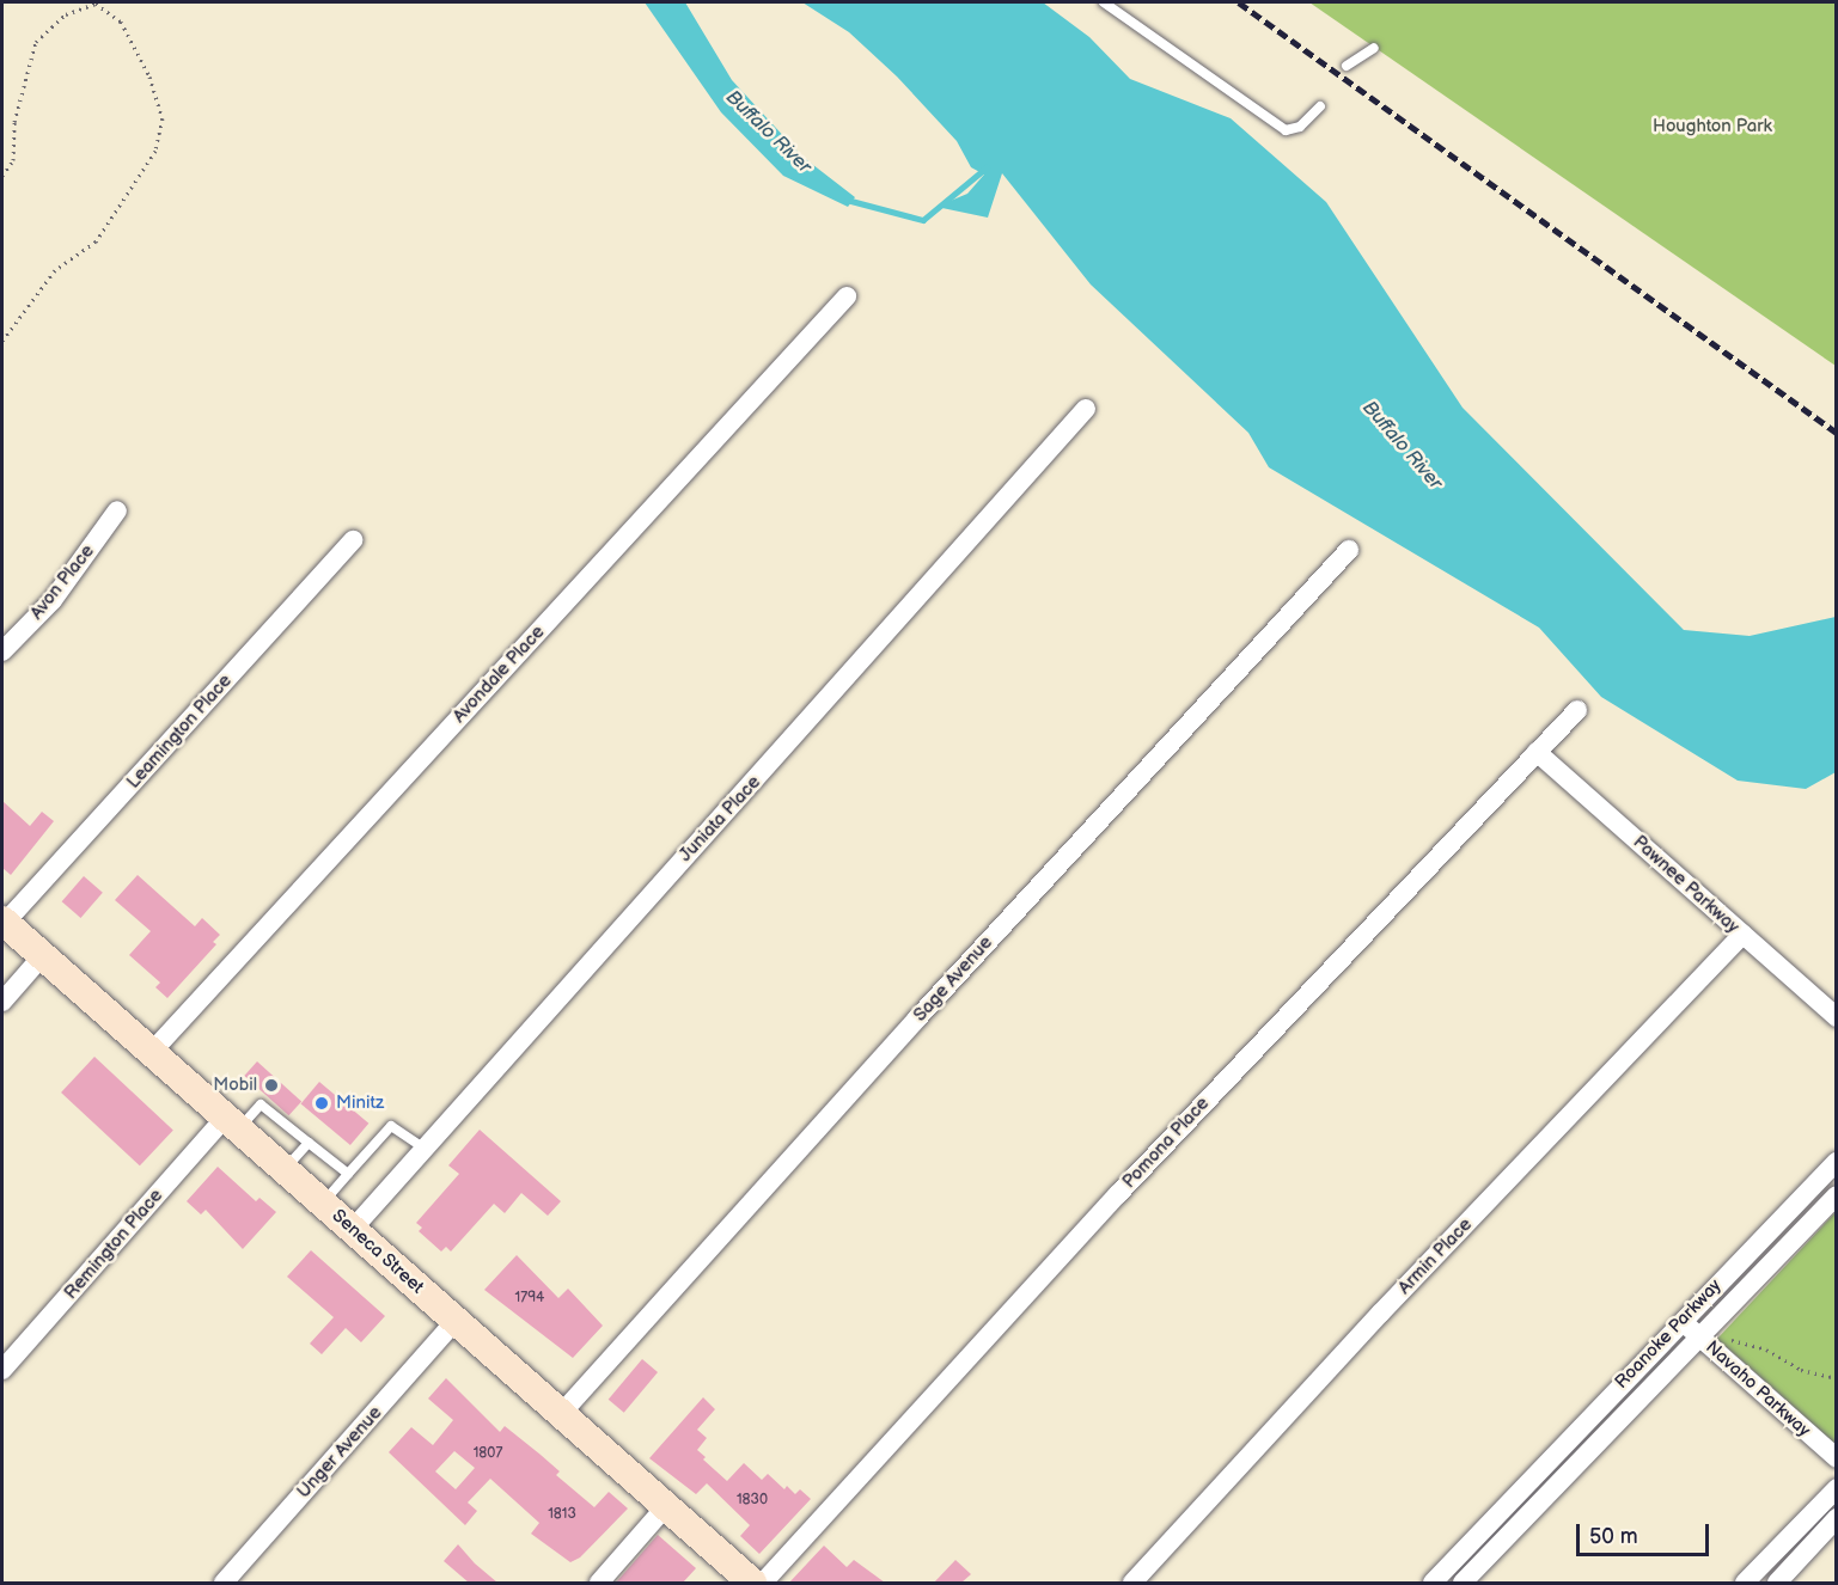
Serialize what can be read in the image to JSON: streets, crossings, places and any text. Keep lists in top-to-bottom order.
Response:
{
  "streets": {
    "main road": ["Seneca Street"],
    "street": [
      "Avon Place",
      "Avondale Place",
      "Leamington Place",
      "Juniata Place",
      "Pawnee Parkway",
      "Sage Avenue",
      "Pomona Place",
      "Remington Place",
      "Armin Place",
      "Roanoke Parkway",
      "Navaho Parkway",
      "Unger Avenue"
    ]
  },
  "crossings": [
    ["Avondale Place", "Seneca Street"],
    ["Leamington Place", "Seneca Street"],
    ["Juniata Place", "Seneca Street"],
    ["Pawnee Parkway", "Pomona Place"],
    ["Pawnee Parkway", "Armin Place"],
    ["Sage Avenue", "Seneca Street"],
    ["Remington Place", "Seneca Street"],
    ["Seneca Street", "Unger Avenue"],
    ["Roanoke Parkway", "Navaho Parkway"]
  ],
  "water": ["Buffalo River"],
  "parks": ["Houghton Park"],
  "places": ["Mobil", "Minitz"],
  "house_numbers": [
    "1794",
    "1807",
    "1830",
    "1813"
  ],
  "scale_bar": "50 m"
}
